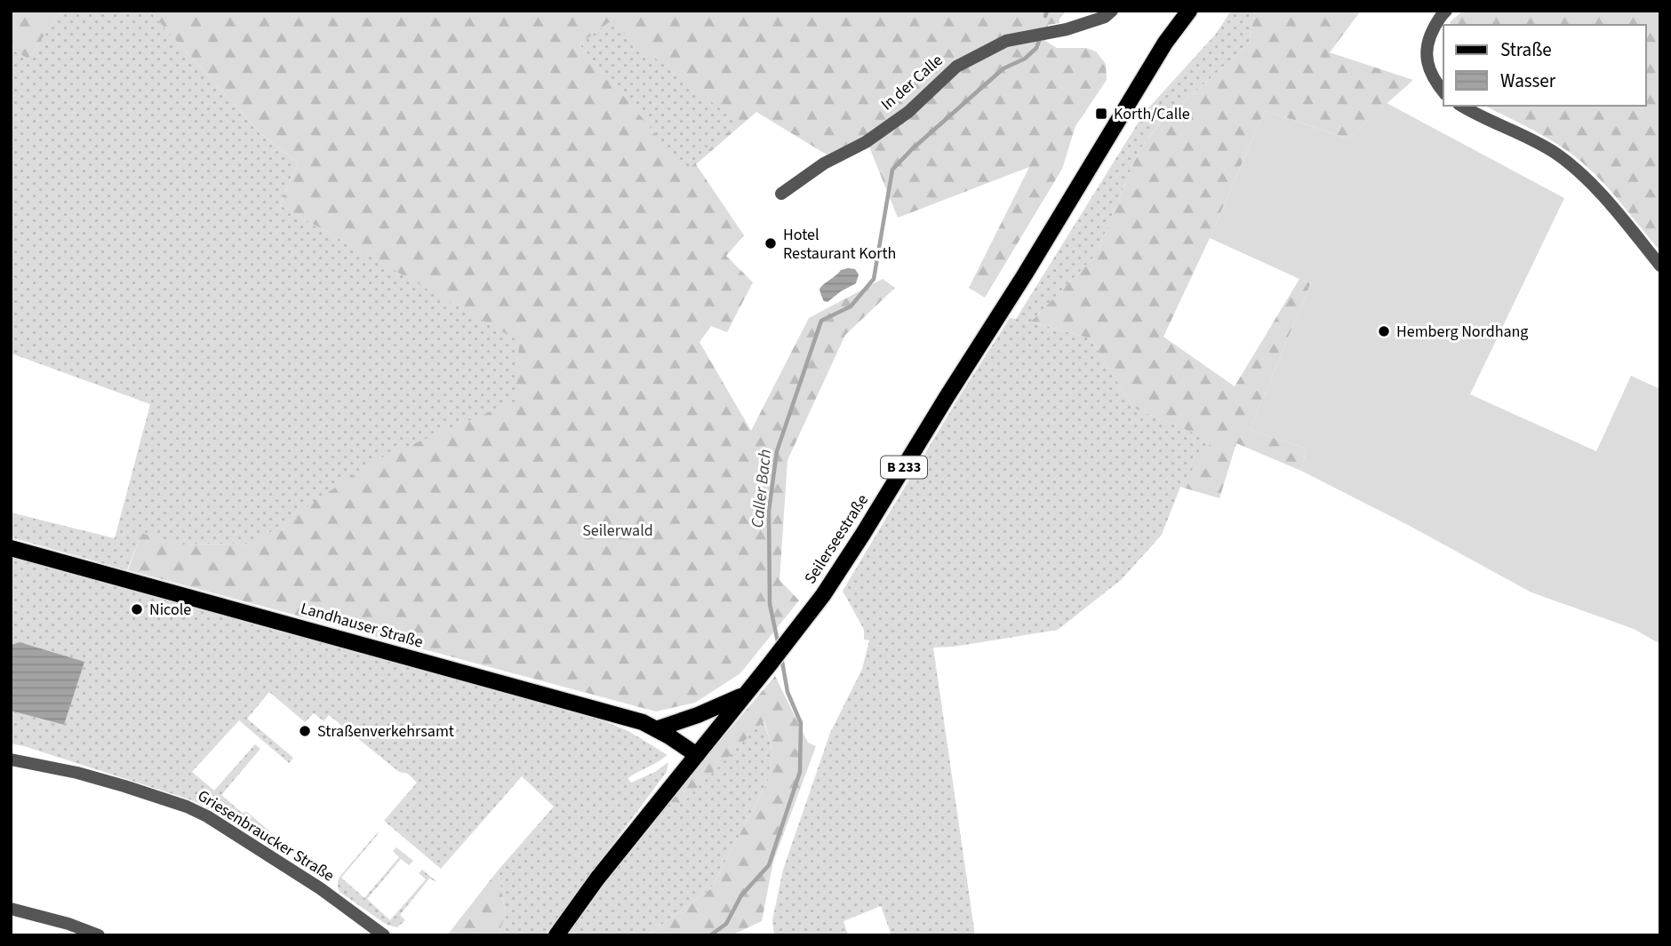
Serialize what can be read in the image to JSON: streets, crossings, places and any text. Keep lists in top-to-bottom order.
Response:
{
  "streets": {
    "main road": ["B 233", "Seilerseestraße", "Landhauser Straße"],
    "street": ["In der Calle", "Griesenbraucker Straße"]
  },
  "crossings": [
    ["Seilerseestraße", "Landhauser Straße"]
  ],
  "water": ["Caller Bach"],
  "parks": ["Seilerwald"],
  "places": {
    "transit": ["Korth/Calle"],
    "other": [
      "Hotel Restaurant Korth",
      "Hemberg Nordhang",
      "Nicole",
      "Straßenverkehrsamt"
    ]
  },
  "legend": ["Straße", "Wasser"]
}
